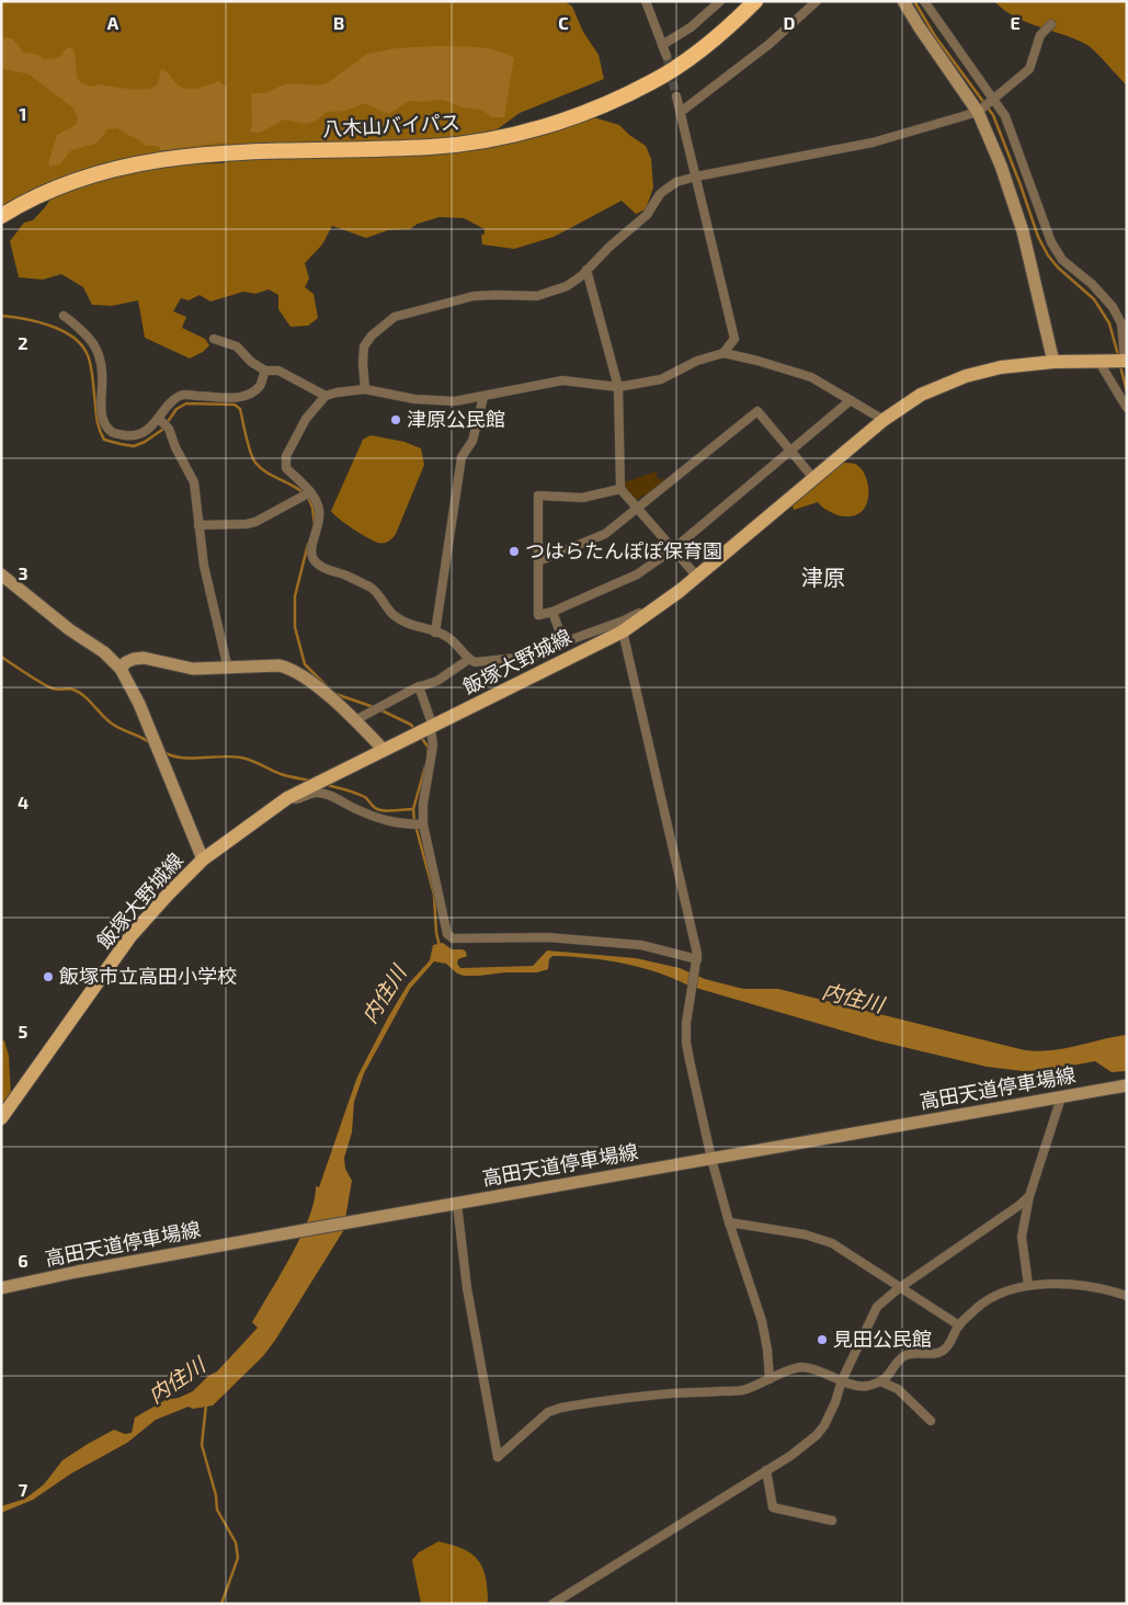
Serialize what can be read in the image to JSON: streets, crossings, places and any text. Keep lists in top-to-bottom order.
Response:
{
  "streets": {
    "highway": ["八木山バイパス"],
    "main road": ["飯塚大野城線", "高田天道停車場線"]
  },
  "districts": ["津原"],
  "water": ["内住川"],
  "places": [
    "津原公民館",
    "つはらたんぽぽ保育園",
    "飯塚市立高田小学校",
    "見田公民館"
  ],
  "grid": {
    "columns": [
      "A",
      "B",
      "C",
      "D",
      "E"
    ],
    "rows": [
      "1",
      "2",
      "3",
      "4",
      "5",
      "6",
      "7"
    ]
  }
}
